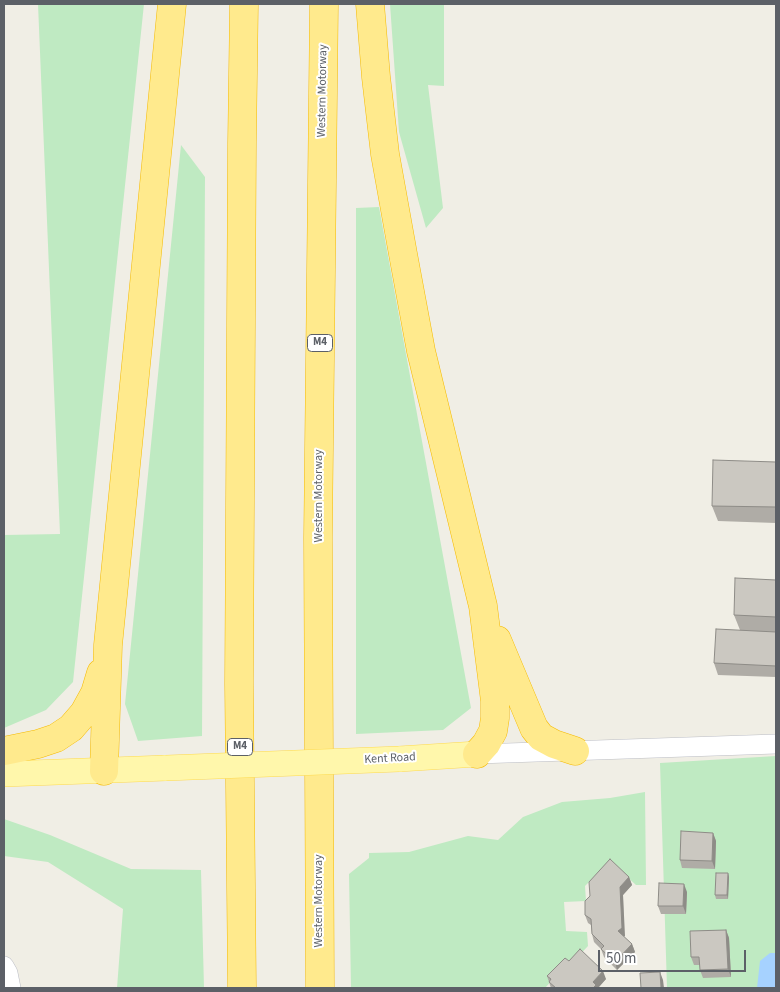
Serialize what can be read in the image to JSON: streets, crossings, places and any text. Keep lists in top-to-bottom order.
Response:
{
  "streets": {
    "highway": ["Western Motorway", "M4"],
    "main road": ["Kent Road"]
  },
  "scale_bar": "50 m"
}
